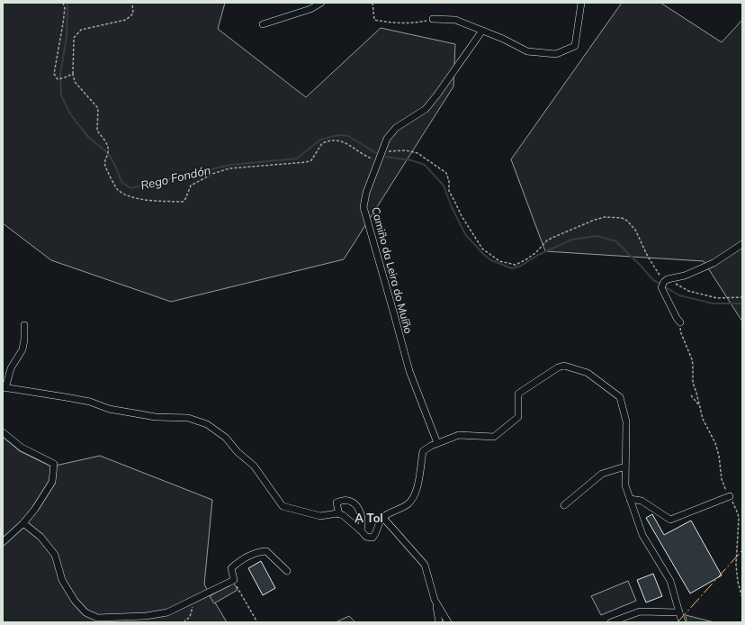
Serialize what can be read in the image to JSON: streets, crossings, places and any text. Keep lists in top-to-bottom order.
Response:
{
  "streets": {
    "street": ["Camiño da Leira do Muíño"]
  },
  "districts": ["A Tol"],
  "water": ["Rego Fondón"]
}
